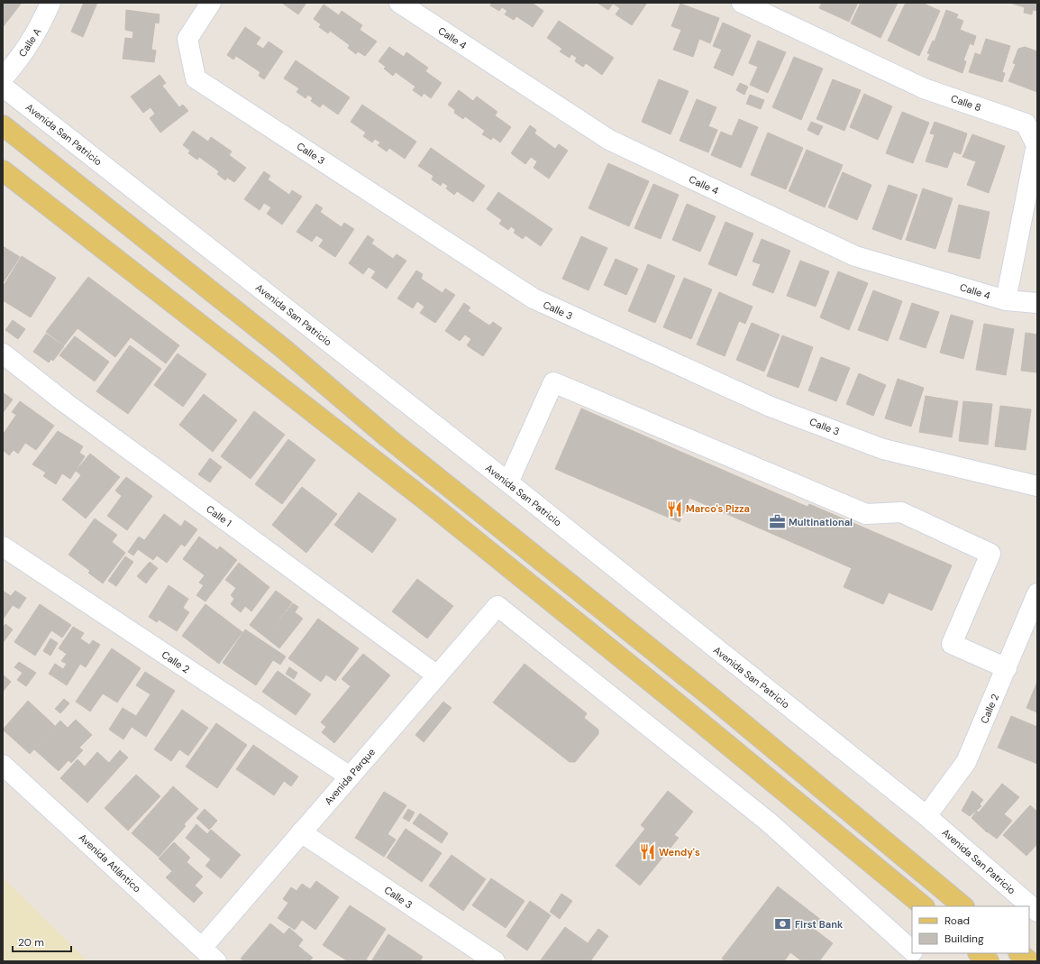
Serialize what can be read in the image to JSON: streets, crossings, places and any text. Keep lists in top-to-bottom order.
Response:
{
  "streets": {
    "street": [
      "Calle 4",
      "Calle A",
      "Calle 8",
      "Avenida San Patricio",
      "Calle 3",
      "Calle 1",
      "Calle 2",
      "Avenida Parque",
      "Avenida Atlántico"
    ]
  },
  "crossings": [
    ["Calle 4", "Calle 8"],
    ["Avenida San Patricio", "Calle 2"],
    ["Calle 3", "Avenida Parque"],
    ["Calle 1", "Avenida Parque"],
    ["Calle 2", "Avenida Parque"],
    ["Avenida Parque", "Avenida Atlántico"]
  ],
  "places": {
    "restaurant": ["Marco's Pizza", "Wendy's"],
    "office": ["Multinational"],
    "bank": ["First Bank"]
  },
  "legend": ["Road", "Building"],
  "scale_bar": "20 m"
}
